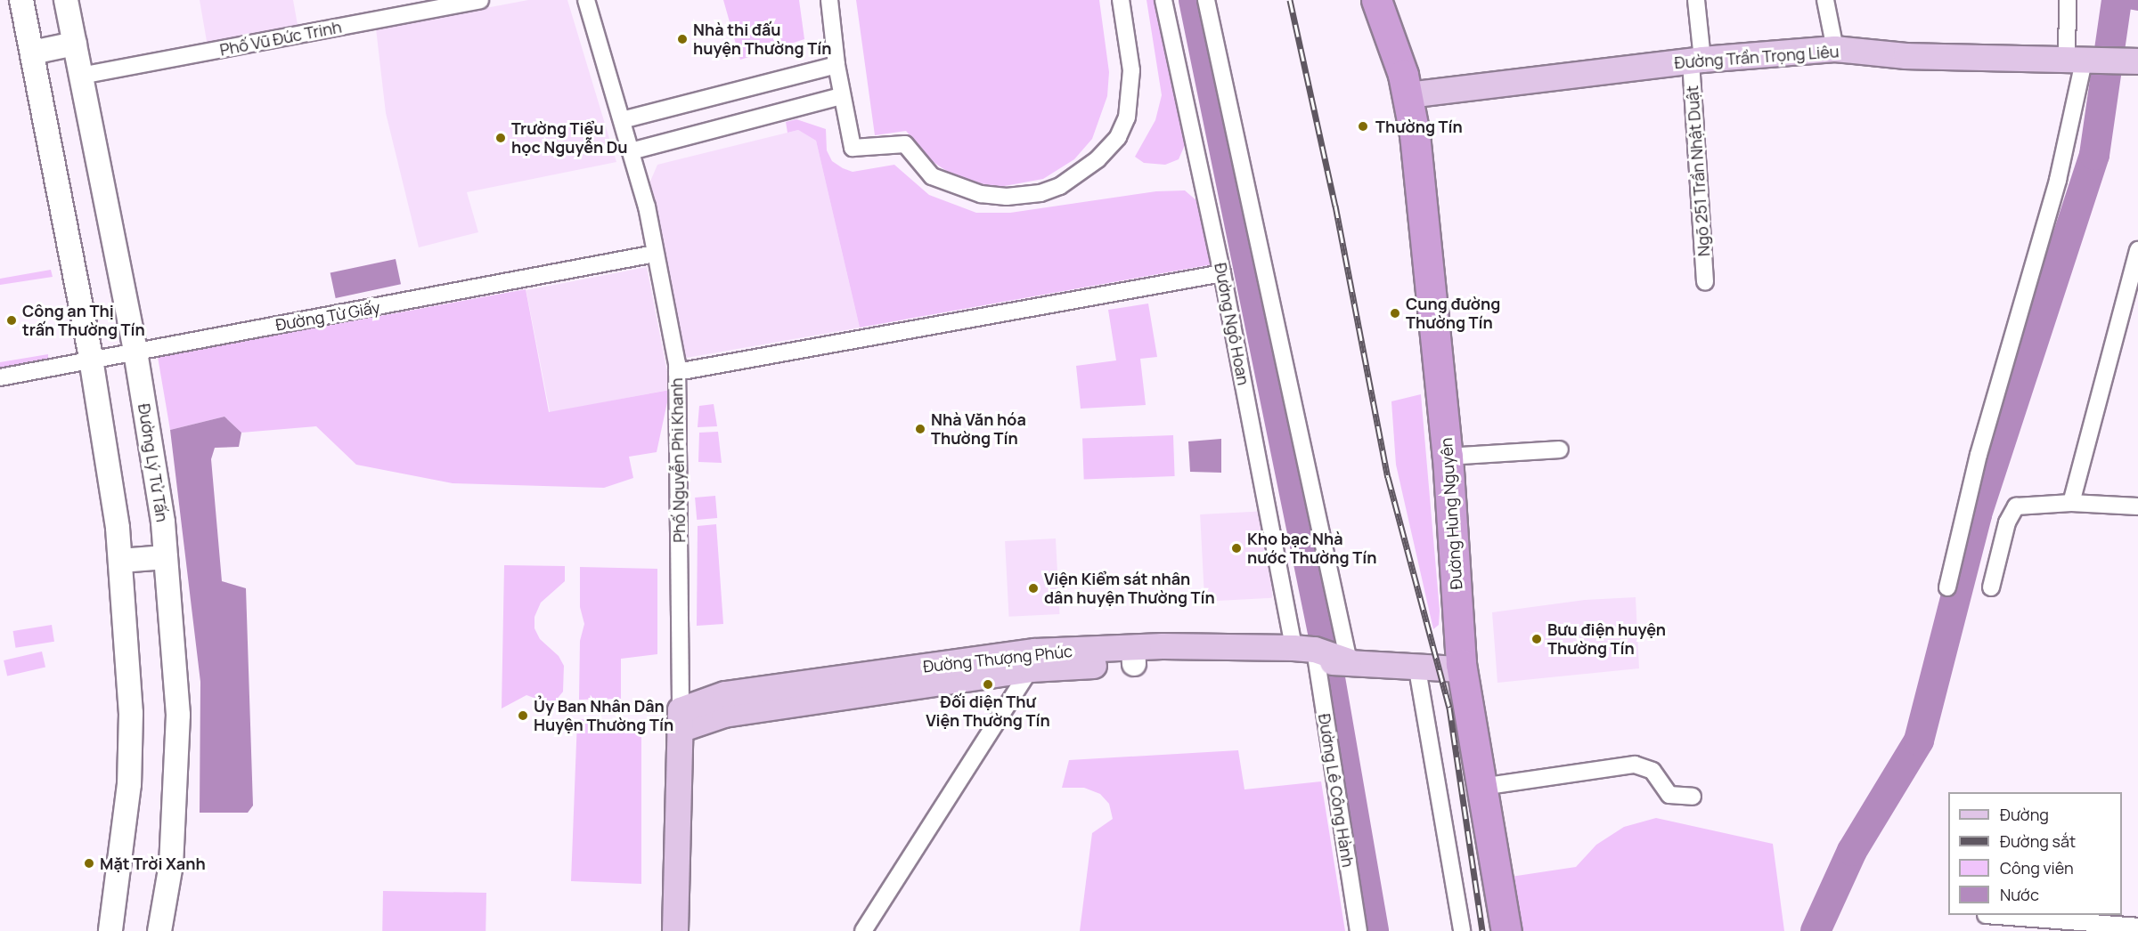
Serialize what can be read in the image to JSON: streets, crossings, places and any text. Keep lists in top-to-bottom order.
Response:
{
  "streets": {
    "highway": ["Đường Hùng Nguyên"],
    "main road": ["Đường Trần Trọng Liêu", "Phố Nguyễn Phi Khanh", "Đường Thượng Phúc"],
    "street": [
      "Phố Vũ Đức Trinh",
      "Ngõ 251 Trần Nhật Duật",
      "Đường Từ Giấy",
      "Đường Ngô Hoan",
      "Đường Lý Tử Tấn",
      "Đường Lê Công Hành"
    ]
  },
  "crossings": [
    ["Phố Vũ Đức Trinh", "Đường Lý Tử Tấn"],
    ["Đường Trần Trọng Liêu", "Ngõ 251 Trần Nhật Duật"],
    ["Đường Trần Trọng Liêu", "Đường Hùng Nguyên"],
    ["Đường Từ Giấy", "Phố Nguyễn Phi Khanh"],
    ["Đường Từ Giấy", "Đường Lý Tử Tấn"],
    ["Đường Ngô Hoan", "Đường Thượng Phúc"],
    ["Đường Ngô Hoan", "Đường Lê Công Hành"],
    ["Phố Nguyễn Phi Khanh", "Đường Thượng Phúc"],
    ["Đường Hùng Nguyên", "Đường Thượng Phúc"],
    ["Đường Thượng Phúc", "Đường Lê Công Hành"]
  ],
  "places": [
    "Nhà thi đấu huyện Thường Tín",
    "Thường Tín",
    "Trường Tiểu học Nguyễn Du",
    "Cung đường Thường Tín",
    "Công an Thị trấn Thường Tín",
    "Nhà Văn hóa Thường Tín",
    "Kho bạc Nhà nước Thường Tín",
    "Viện Kiểm sát nhân dân huyện Thường Tín",
    "Bưu điện huyện Thường Tín",
    "Đối diện Thư Viện Thường Tín",
    "Ủy Ban Nhân Dân Huyện Thường Tín",
    "Mặt Trời Xanh"
  ],
  "legend": [
    "Đường",
    "Đường sắt",
    "Công viên",
    "Nước"
  ]
}
